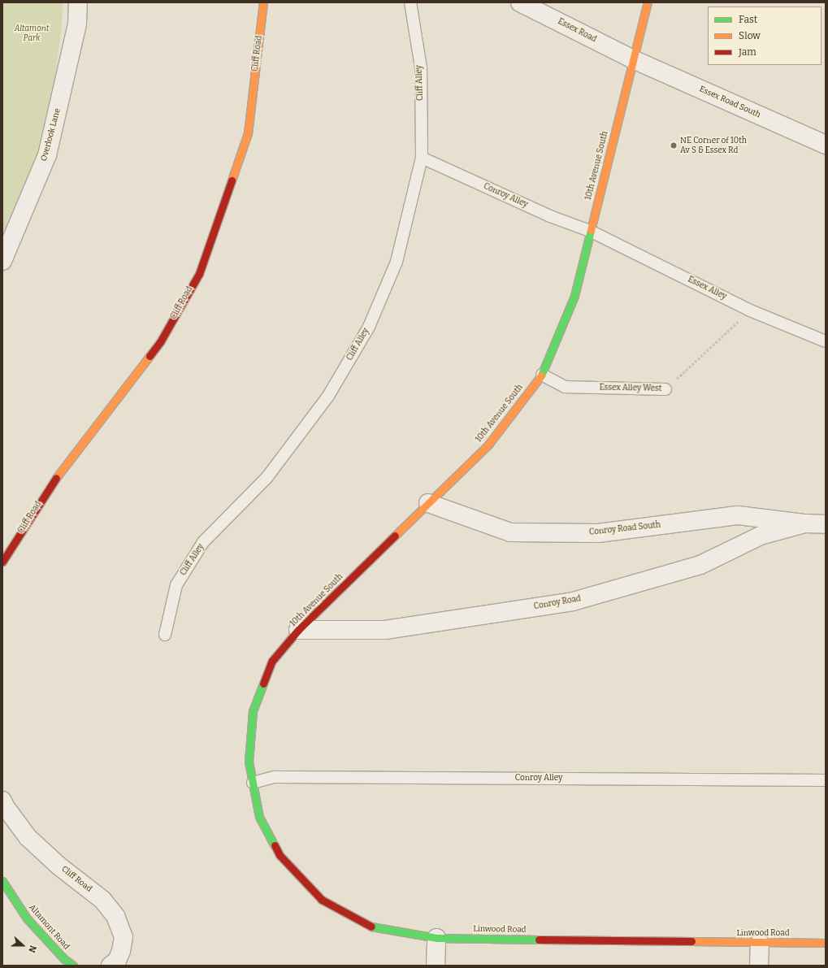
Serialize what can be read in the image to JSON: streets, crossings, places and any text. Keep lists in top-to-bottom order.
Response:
{
  "streets": {
    "street": [
      "Essex Road",
      "Cliff Road",
      "Essex Road South",
      "Overlook Lane",
      "10th Avenue South",
      "Conroy Road South",
      "Conroy Road",
      "Altamont Road",
      "Linwood Road"
    ],
    "lane": [
      "Cliff Alley",
      "Conroy Alley",
      "Essex Alley",
      "Essex Alley West"
    ]
  },
  "crossings": [
    ["Essex Road", "Essex Road South"],
    ["Essex Road", "10th Avenue South"],
    ["Cliff Alley", "Conroy Alley"],
    ["Essex Road South", "10th Avenue South"],
    ["10th Avenue South", "Conroy Alley"],
    ["10th Avenue South", "Essex Alley"],
    ["10th Avenue South", "Essex Alley West"],
    ["10th Avenue South", "Conroy Road South"],
    ["10th Avenue South", "Conroy Road"],
    ["10th Avenue South", "Linwood Road"],
    ["Conroy Alley", "Essex Alley"],
    ["Conroy Alley", "Linwood Road"],
    ["Essex Alley", "Essex Alley West"],
    ["Conroy Road South", "Conroy Road"]
  ],
  "parks": ["Altamont Park"],
  "places": ["NE Corner of 10th Av S & Essex Rd"],
  "legend": ["Fast", "Slow", "Jam"],
  "north": "right"
}
